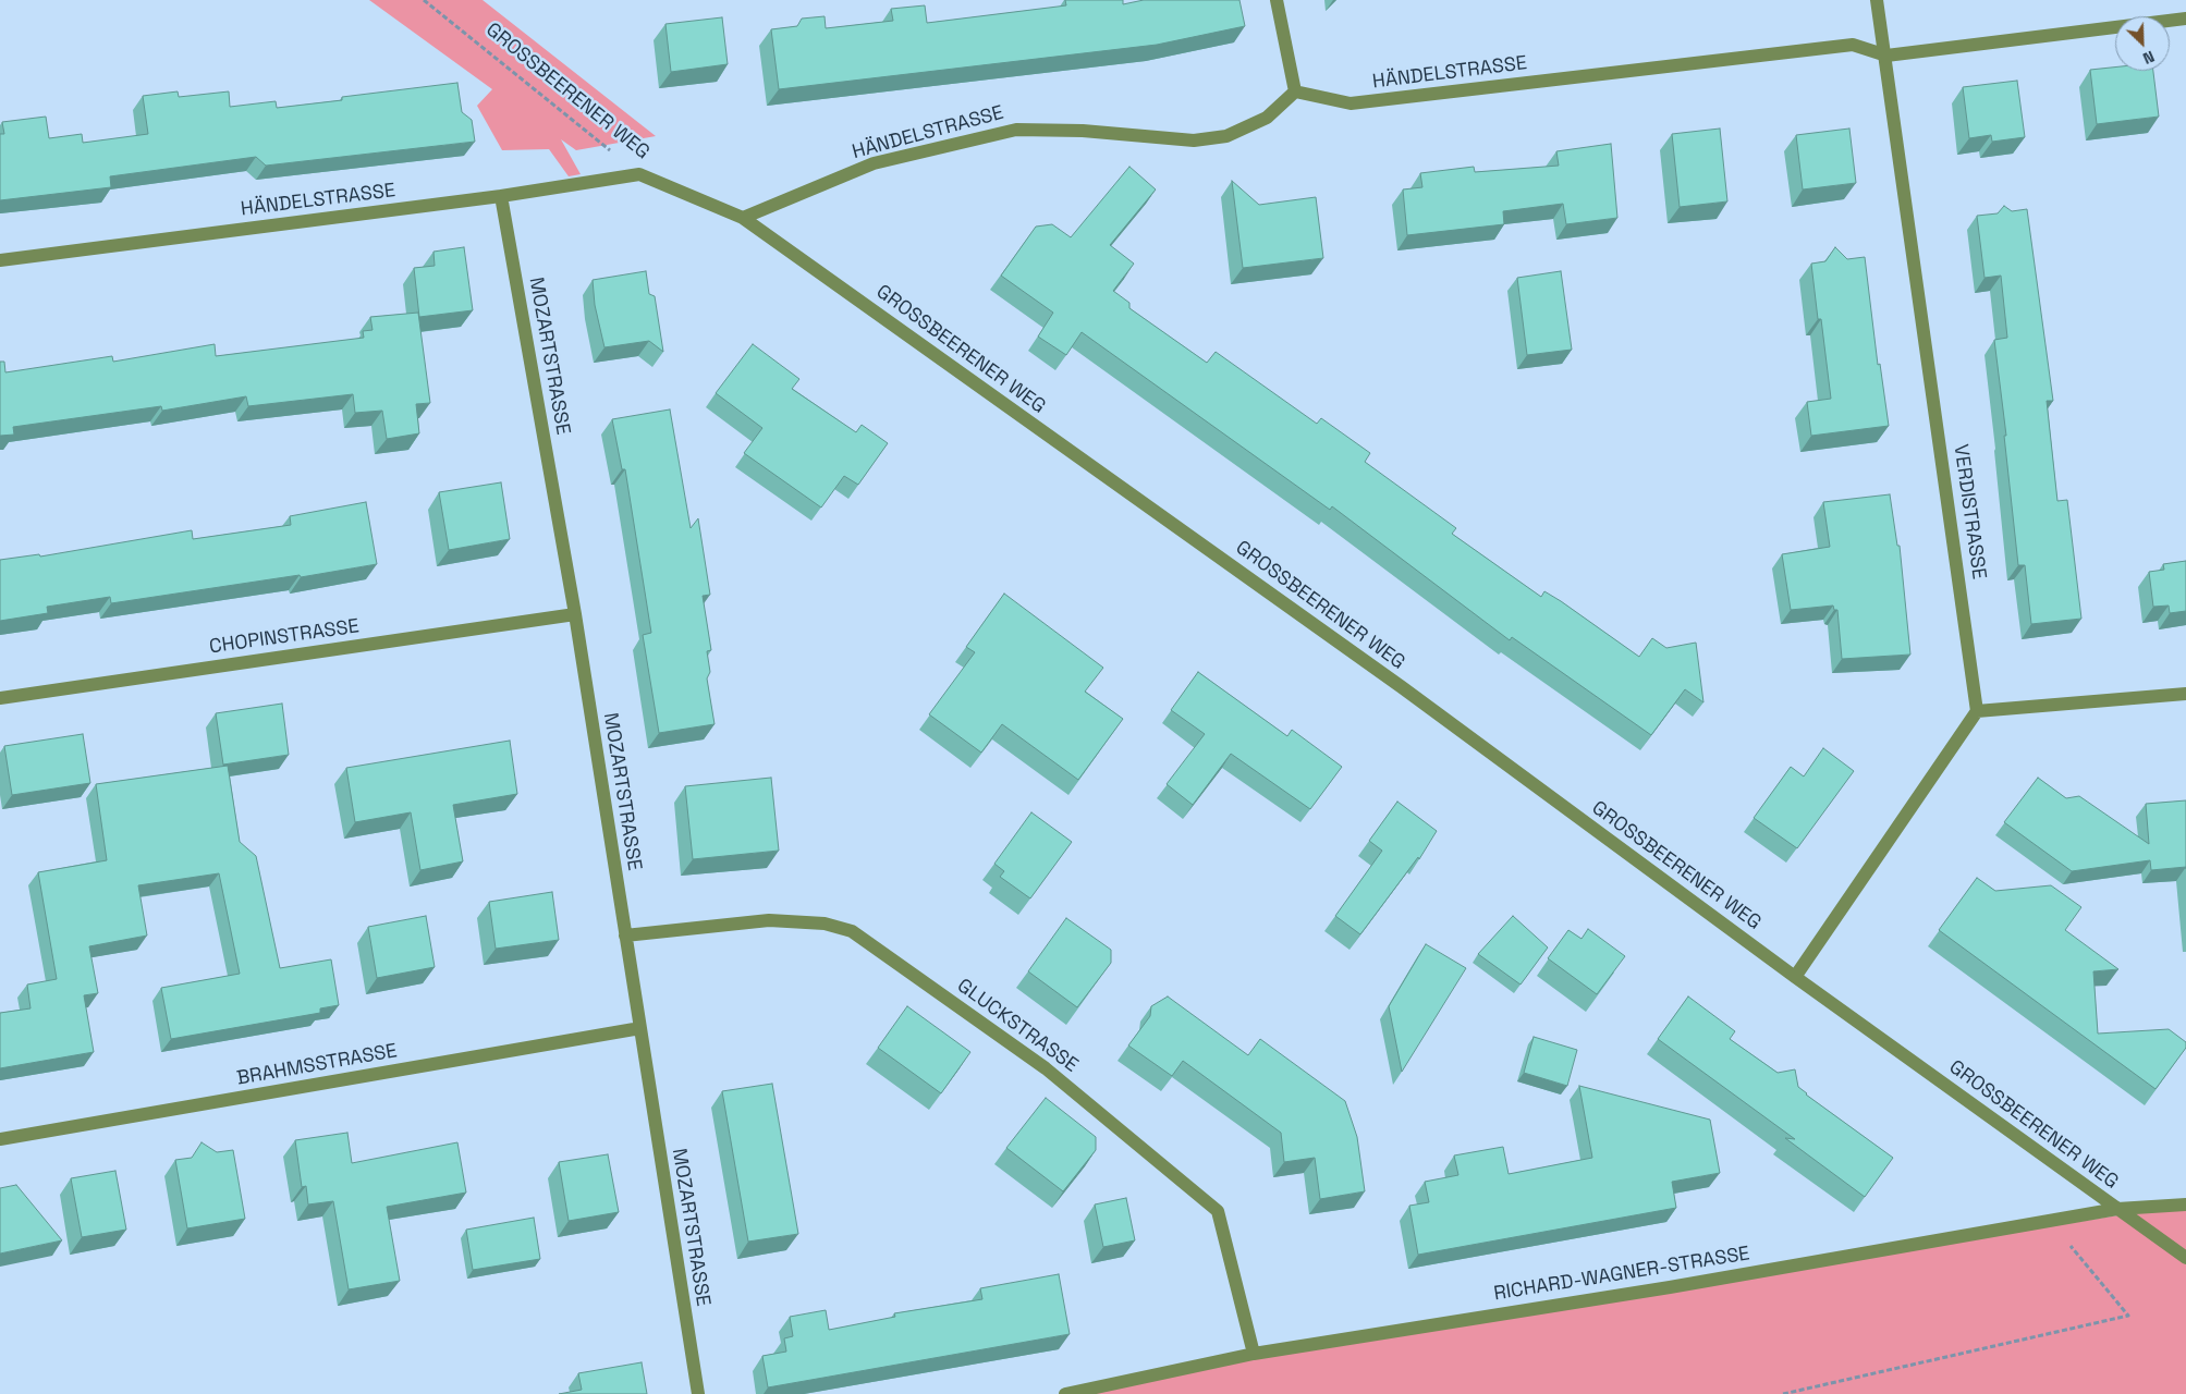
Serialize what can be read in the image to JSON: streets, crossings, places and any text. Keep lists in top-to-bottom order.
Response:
{
  "streets": {
    "street": [
      "HÄNDELSTRASSE",
      "GROSSBEERENER WEG",
      "MOZARTSTRASSE",
      "VERDISTRASSE",
      "CHOPINSTRASSE",
      "GLUCKSTRASSE",
      "BRAHMSSTRASSE",
      "RICHARD-WAGNER-STRASSE"
    ]
  },
  "crossings": [
    ["HÄNDELSTRASSE", "GROSSBEERENER WEG"],
    ["HÄNDELSTRASSE", "MOZARTSTRASSE"],
    ["HÄNDELSTRASSE", "VERDISTRASSE"],
    ["GROSSBEERENER WEG", "RICHARD-WAGNER-STRASSE"],
    ["MOZARTSTRASSE", "CHOPINSTRASSE"],
    ["MOZARTSTRASSE", "GLUCKSTRASSE"],
    ["MOZARTSTRASSE", "BRAHMSSTRASSE"],
    ["GLUCKSTRASSE", "RICHARD-WAGNER-STRASSE"]
  ],
  "north": "bottom right"
}
